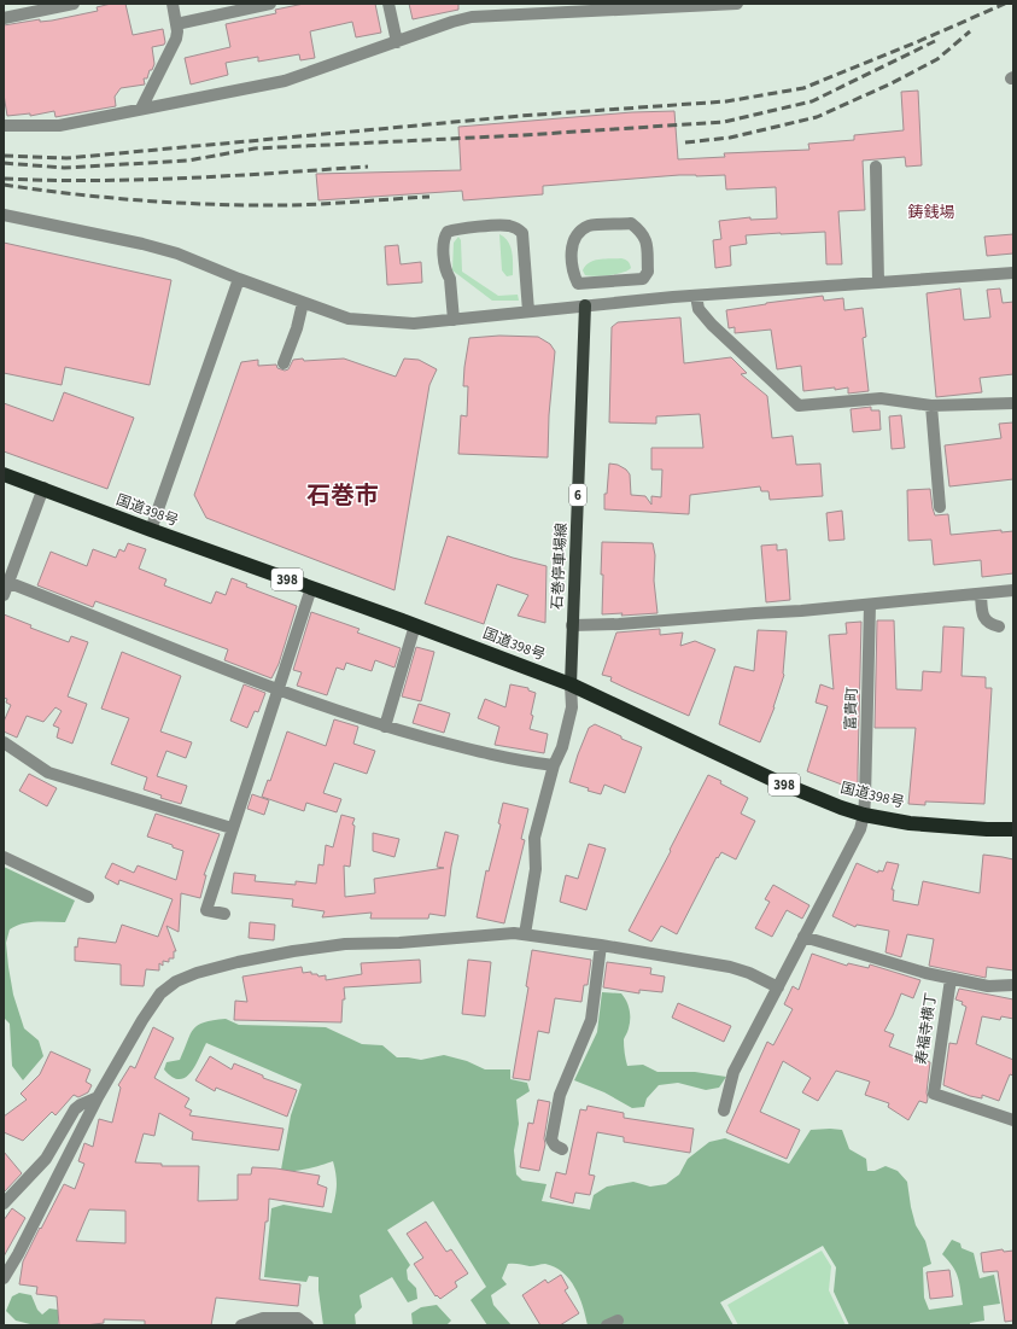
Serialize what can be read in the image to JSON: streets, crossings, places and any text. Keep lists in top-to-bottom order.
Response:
{
  "streets": {
    "highway": ["国道398号", "398"],
    "main road": ["6", "石巻停車場線"],
    "street": ["富貴町", "寿福寺横丁"]
  },
  "crossings": [
    ["国道398号", "石巻停車場線"],
    ["国道398号", "富貴町"],
    ["富貴町", "寿福寺横丁"]
  ],
  "districts": ["鋳銭場", "石巻市"]
}
